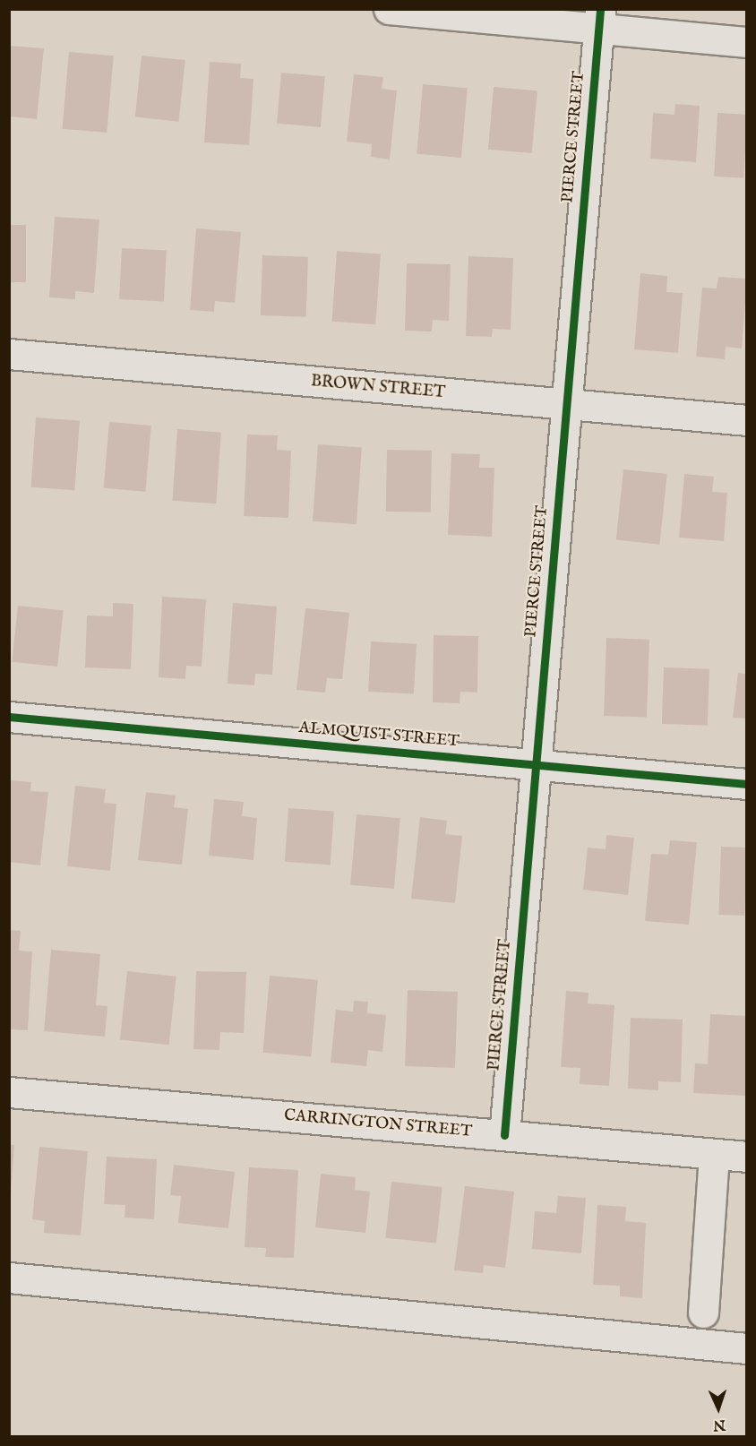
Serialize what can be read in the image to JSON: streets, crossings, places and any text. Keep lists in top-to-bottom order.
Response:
{
  "streets": {
    "street": [
      "PIERCE STREET",
      "BROWN STREET",
      "ALMQUIST STREET",
      "CARRINGTON STREET"
    ]
  },
  "crossings": [
    ["PIERCE STREET", "BROWN STREET"],
    ["PIERCE STREET", "ALMQUIST STREET"],
    ["PIERCE STREET", "CARRINGTON STREET"]
  ],
  "north": "bottom"
}
